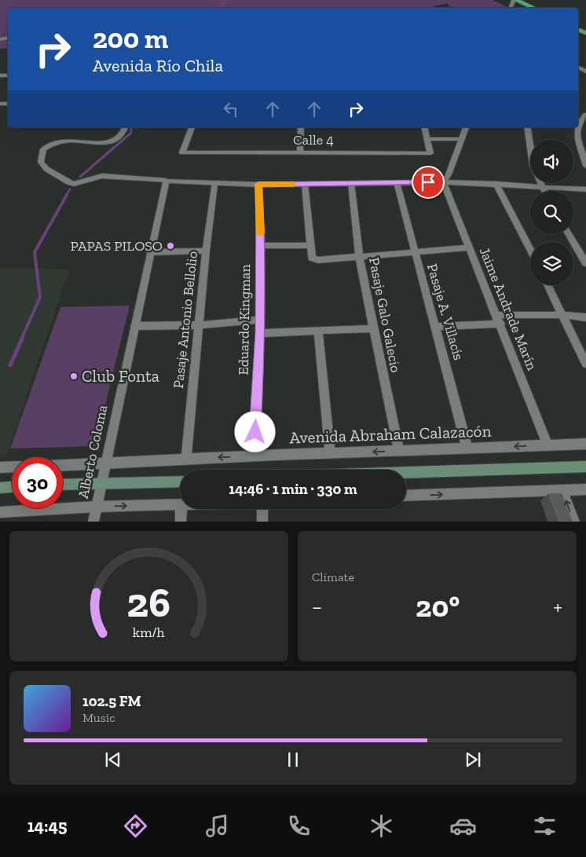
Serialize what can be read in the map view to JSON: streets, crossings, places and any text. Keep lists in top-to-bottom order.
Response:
{
  "streets": {
    "street": [
      "Calle 4",
      "Jaime Andrade Marín",
      "Pasaje A. Villacís",
      "Pasaje Galo Galecio",
      "Pasaje Antonio Bellolio",
      "Eduardo Kingman",
      "Avenida Abraham Calazacón",
      "Alberto Coloma"
    ]
  },
  "crossings": [
    ["Jaime Andrade Marín", "Avenida Abraham Calazacón"],
    ["Pasaje A. Villacís", "Avenida Abraham Calazacón"],
    ["Pasaje Galo Galecio", "Avenida Abraham Calazacón"],
    ["Pasaje Antonio Bellolio", "Avenida Abraham Calazacón"],
    ["Eduardo Kingman", "Avenida Abraham Calazacón"],
    ["Avenida Abraham Calazacón", "Alberto Coloma"]
  ],
  "places": ["PAPAS PILOSO", "Club Fonta"],
  "page": {
    "turn": ["200 m", "Avenida Río Chila"],
    "limit": "30",
    "trip": "14:46 · 1 min · 330 m",
    "tile": "Climate",
    "heat": ["−", "20°", "+"],
    "song": ["102.5 FM", "Music"],
    "tabs": "14:45",
    "gauge": ["26", "km/h"]
  }
}
